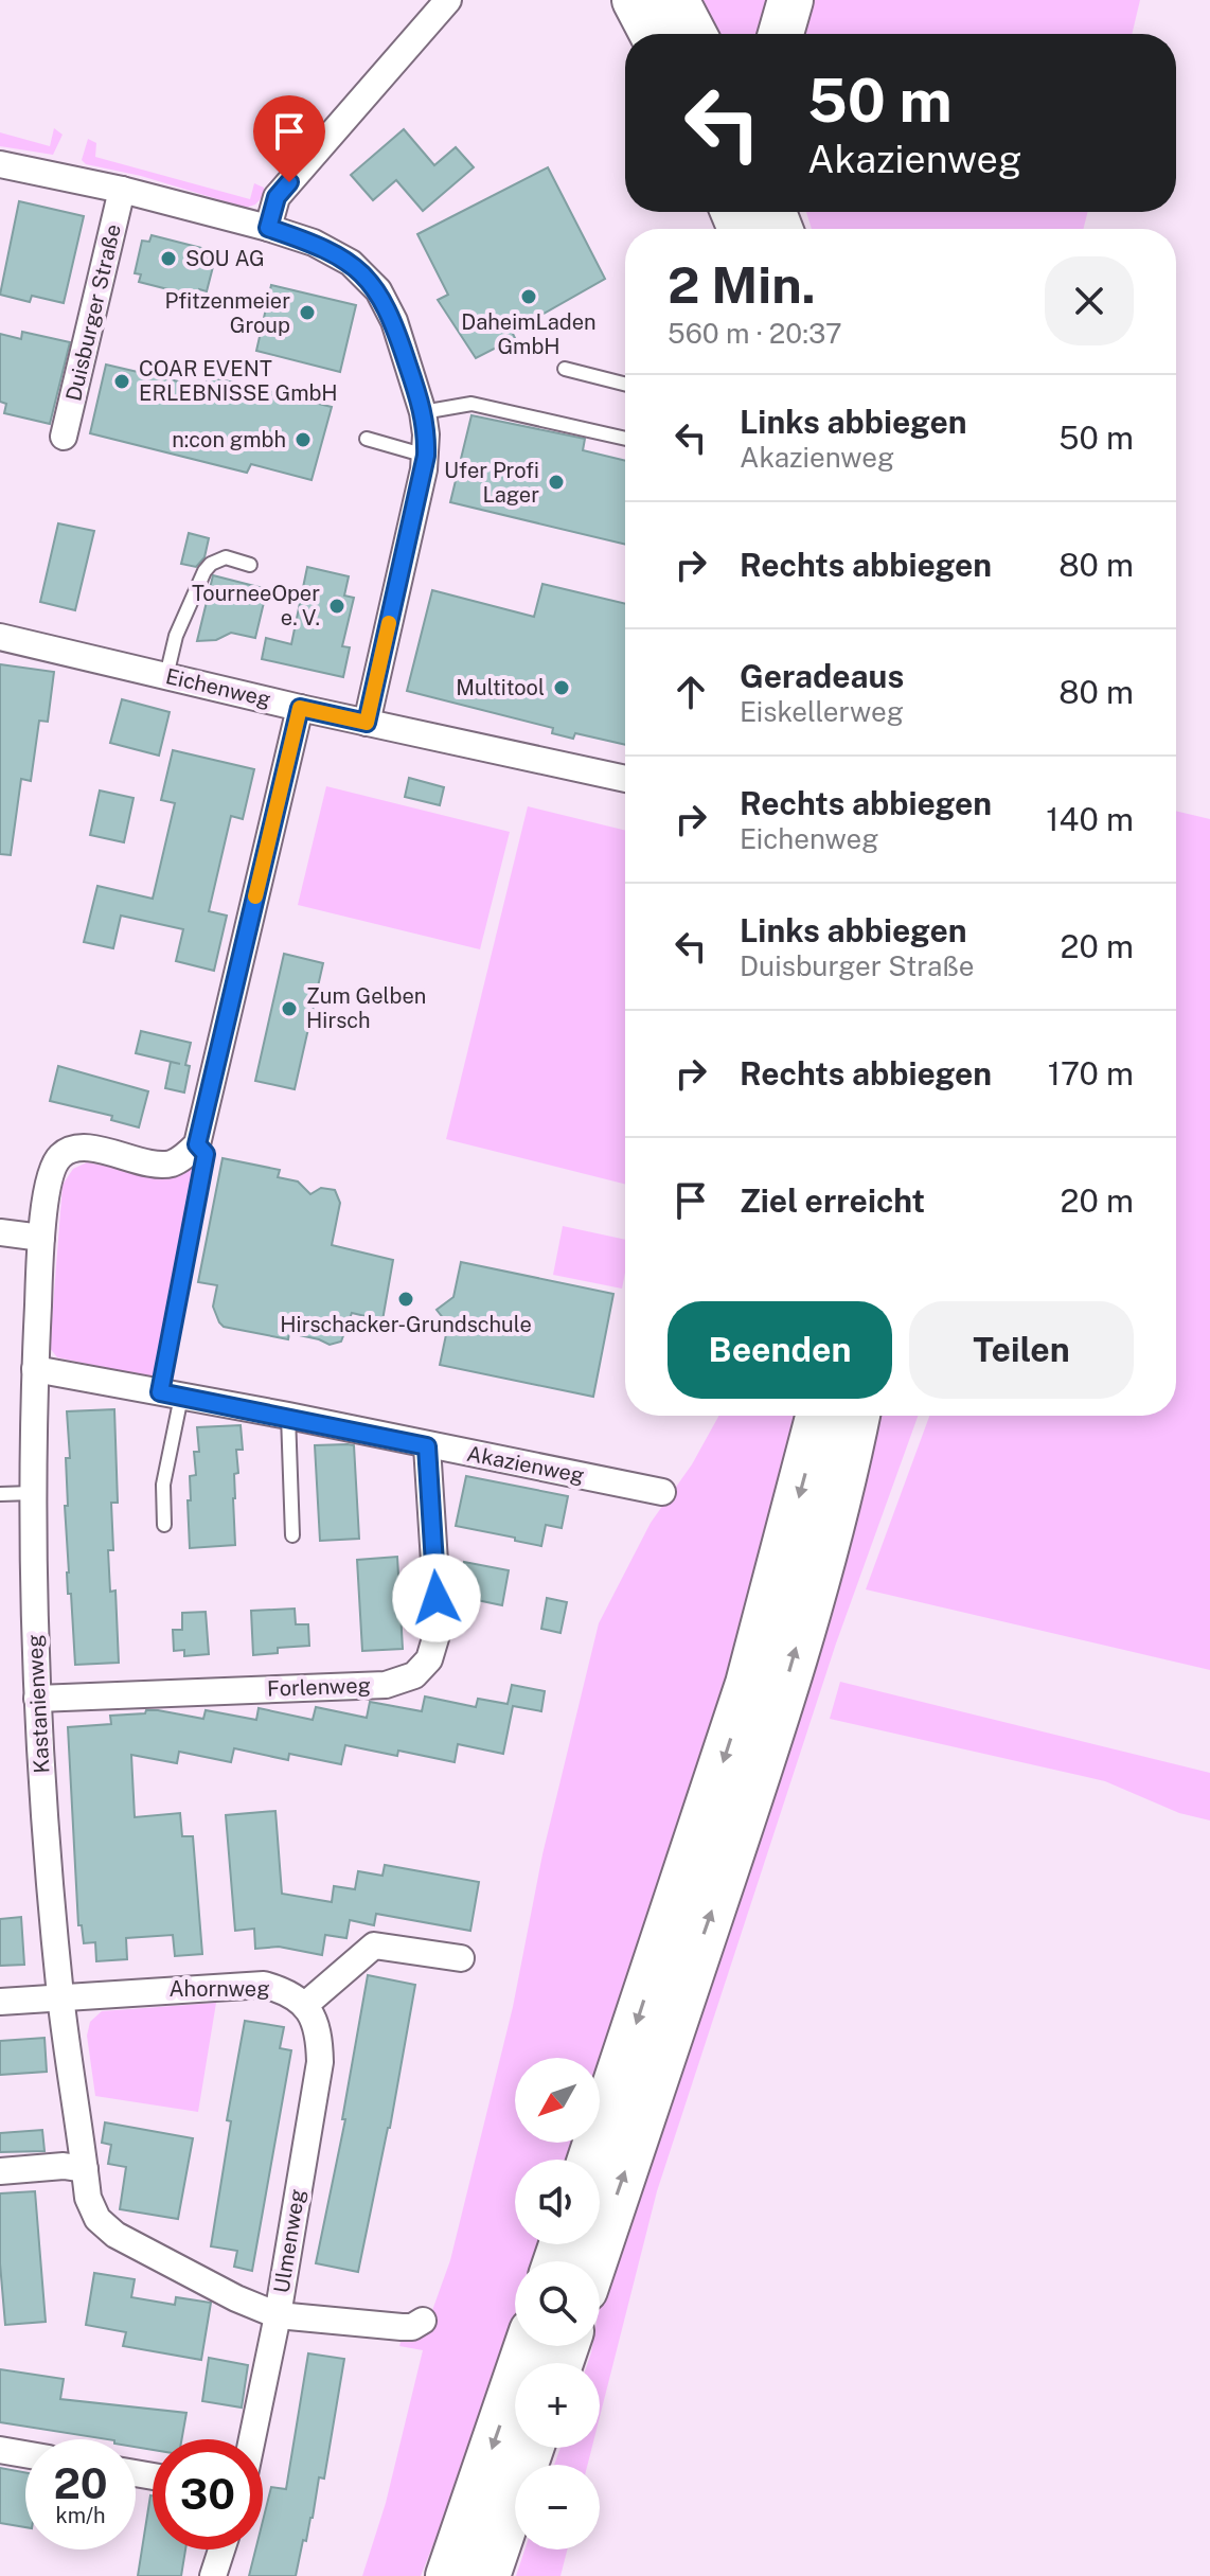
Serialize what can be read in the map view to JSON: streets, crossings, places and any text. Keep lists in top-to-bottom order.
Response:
{
  "streets": {
    "street": [
      "Duisburger Straße",
      "Eichenweg",
      "Akazienweg",
      "Forlenweg",
      "Kastanienweg",
      "Ahornweg",
      "Ulmenweg"
    ]
  },
  "crossings": [
    ["Akazienweg", "Forlenweg"],
    ["Akazienweg", "Kastanienweg"],
    ["Forlenweg", "Kastanienweg"],
    ["Kastanienweg", "Ahornweg"],
    ["Kastanienweg", "Ulmenweg"],
    ["Ahornweg", "Ulmenweg"]
  ],
  "places": [
    "SOU AG",
    "DaheimLaden GmbH",
    "Pfitzenmeier Group",
    "COAR EVENT ERLEBNISSE GmbH",
    "n:con gmbh",
    "Ufer Profi Lager",
    "TourneeOper e. V.",
    "Multitool",
    "Zum Gelben Hirsch",
    "Hirschacker-Grundschule"
  ],
  "north": "bottom left",
  "page": {
    "turn": ["50 m", "Akazienweg"],
    "heading": ["2 Min.", "560 m · 20:37"],
    "list": [
      {
        "name": "Links abbiegen",
        "note": "Akazienweg",
        "value": "50 m"
      },
      {
        "name": "Rechts abbiegen",
        "value": "80 m"
      },
      {
        "name": "Geradeaus",
        "note": "Eiskellerweg",
        "value": "80 m"
      },
      {
        "name": "Rechts abbiegen",
        "note": "Eichenweg",
        "value": "140 m"
      },
      {
        "name": "Links abbiegen",
        "note": "Duisburger Straße",
        "value": "20 m"
      },
      {
        "name": "Rechts abbiegen",
        "value": "170 m"
      },
      {
        "name": "Ziel erreicht",
        "value": "20 m"
      }
    ],
    "buttons": ["Beenden", "Teilen"],
    "map_buttons": ["+", "−"],
    "speed": "20 km/h",
    "limit": "30"
  }
}
